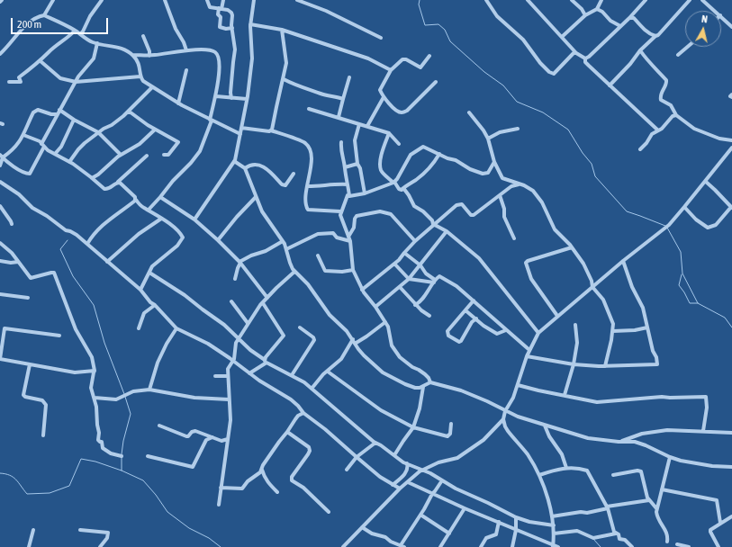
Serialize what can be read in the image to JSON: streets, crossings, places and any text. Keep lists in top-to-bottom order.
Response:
{
  "scale_bar": "200 m",
  "north": "top"
}
